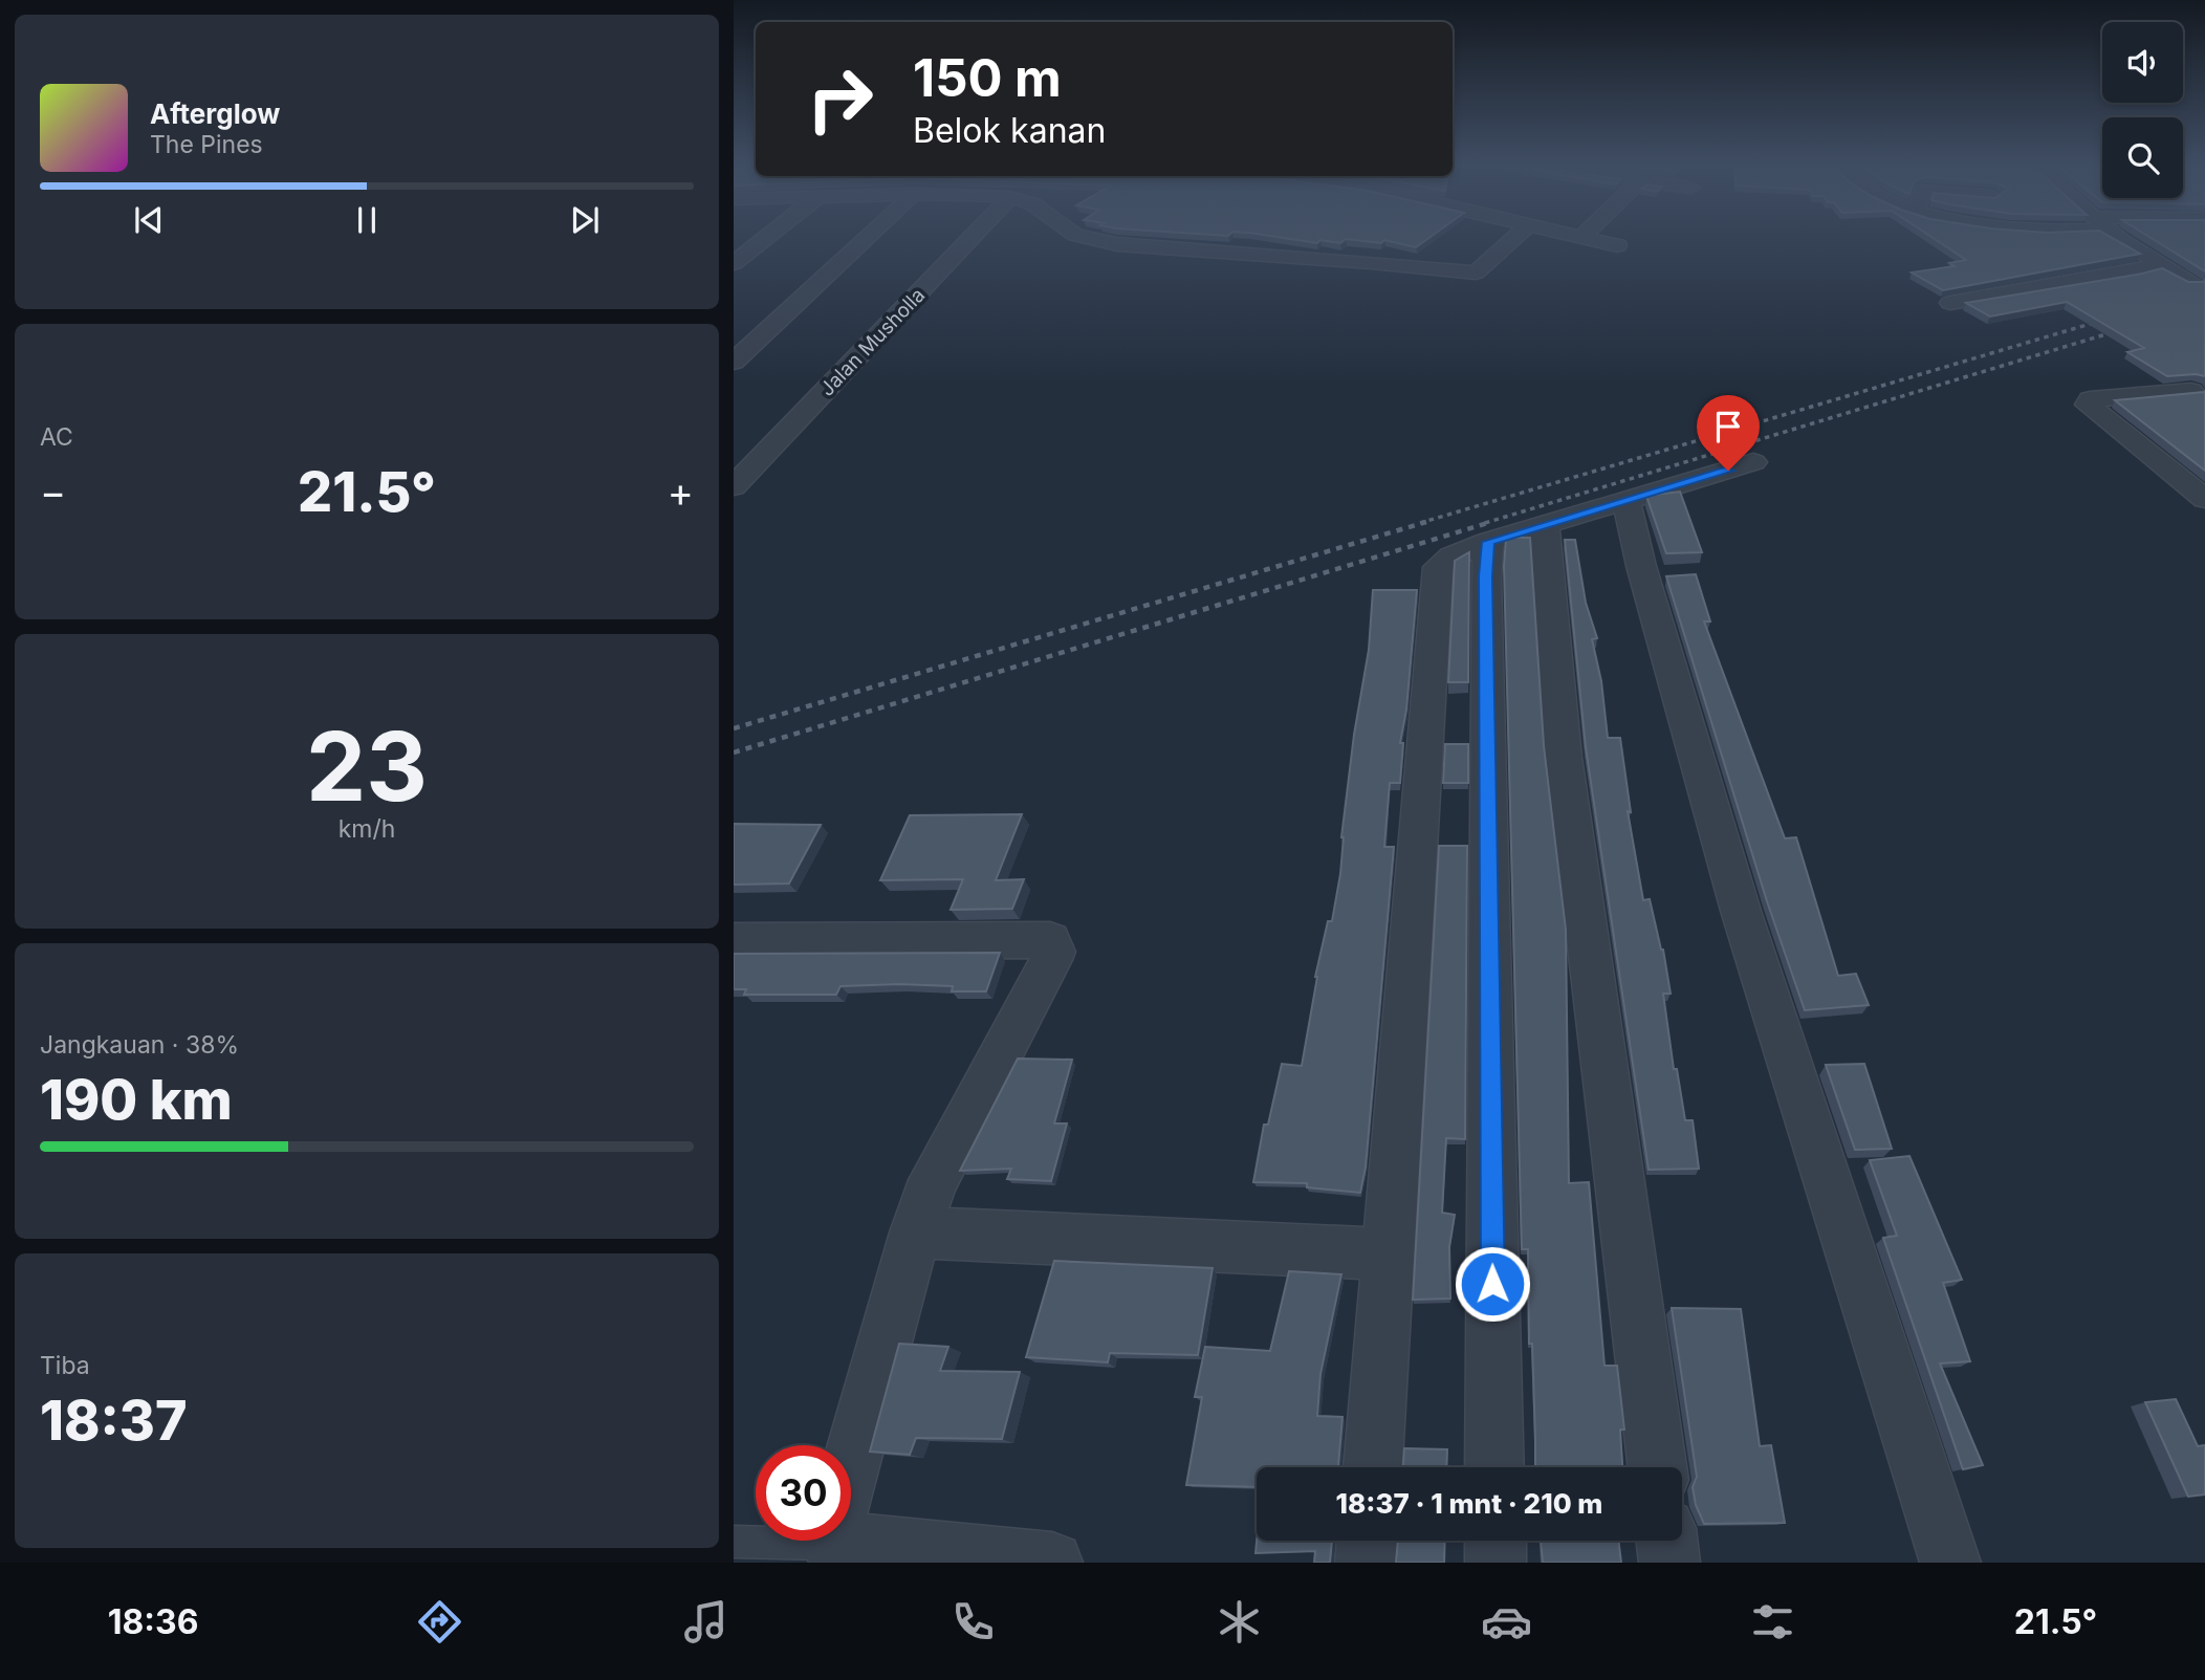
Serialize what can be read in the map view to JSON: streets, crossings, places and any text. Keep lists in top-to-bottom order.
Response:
{
  "streets": {
    "street": ["Jalan Musholla"]
  },
  "page": {
    "turn": ["150 m", "Belok kanan"],
    "song": ["Afterglow", "The Pines"],
    "tile": [
      "AC",
      ["23", "km/h"],
      ["Jangkauan · 38%", "190 km"],
      ["Tiba", "18:37"]
    ],
    "heat": ["−", "21.5°", "+"],
    "limit": "30",
    "trip": "18:37 · 1 mnt · 210 m",
    "tabs": ["18:36", "21.5°"]
  }
}
